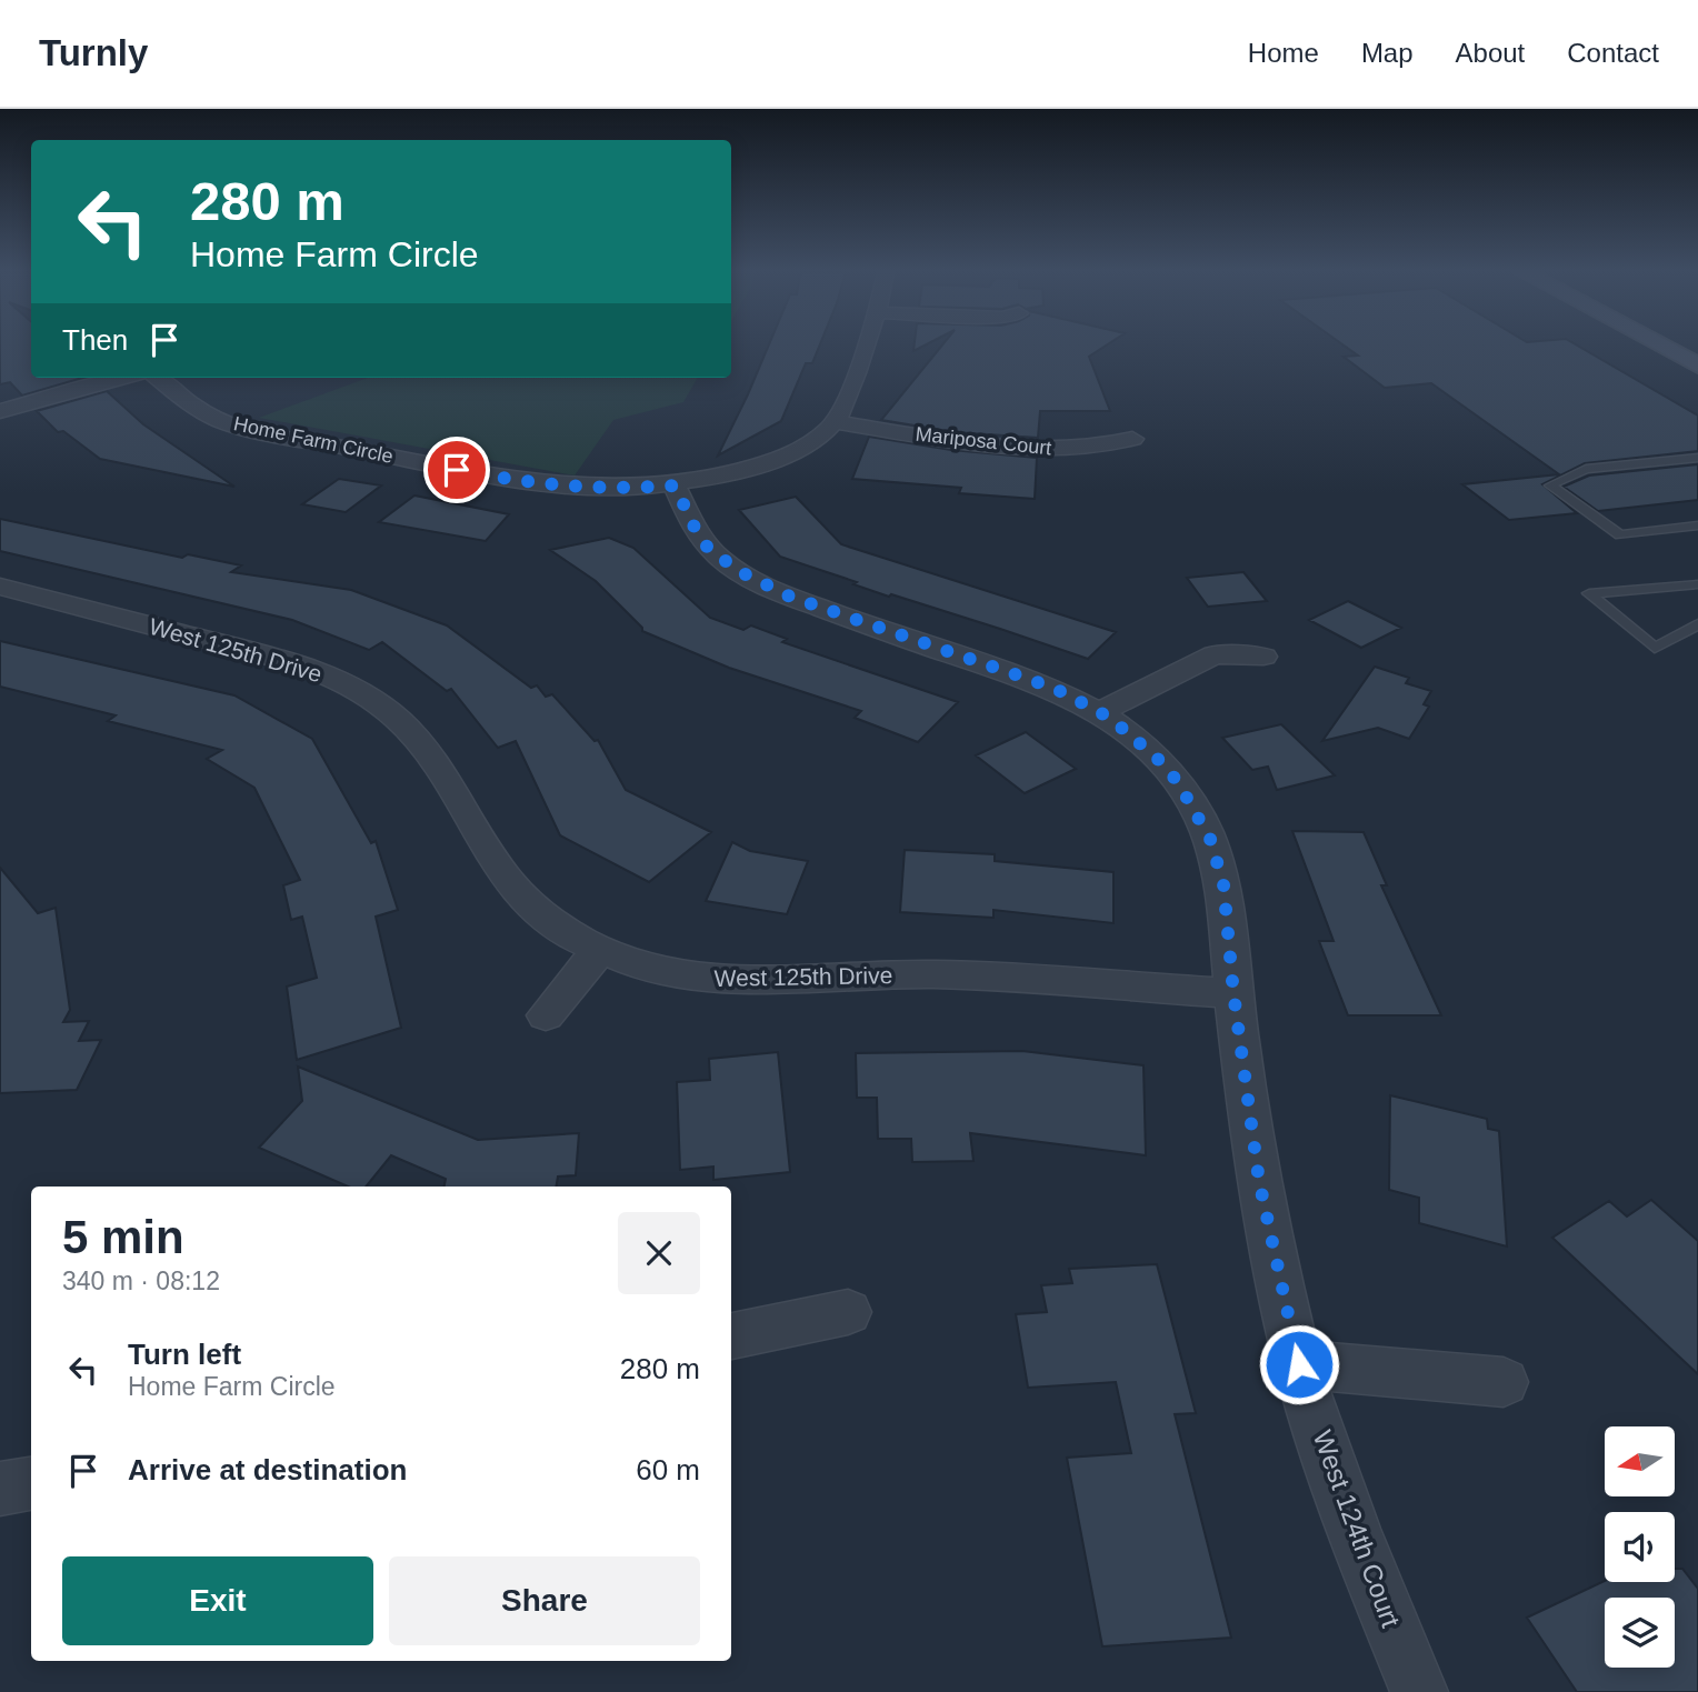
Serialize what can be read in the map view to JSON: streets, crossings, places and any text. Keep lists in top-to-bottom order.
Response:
{
  "streets": {
    "street": [
      "Home Farm Circle",
      "Mariposa Court",
      "West 125th Drive",
      "West 124th Court"
    ]
  },
  "crossings": [
    ["Home Farm Circle", "Mariposa Court"],
    ["Home Farm Circle", "West 124th Court"],
    ["West 125th Drive", "West 124th Court"]
  ],
  "north": "left",
  "page": {
    "header": "Turnly",
    "nav": [
      "Home",
      "Map",
      "About",
      "Contact"
    ],
    "turn": ["280 m", "Home Farm Circle"],
    "then": "Then",
    "heading": ["5 min", "340 m · 08:12"],
    "list": [
      {
        "name": "Turn left",
        "note": "Home Farm Circle",
        "value": "280 m"
      },
      {
        "name": "Arrive at destination",
        "value": "60 m"
      }
    ],
    "buttons": ["Exit", "Share"]
  }
}
